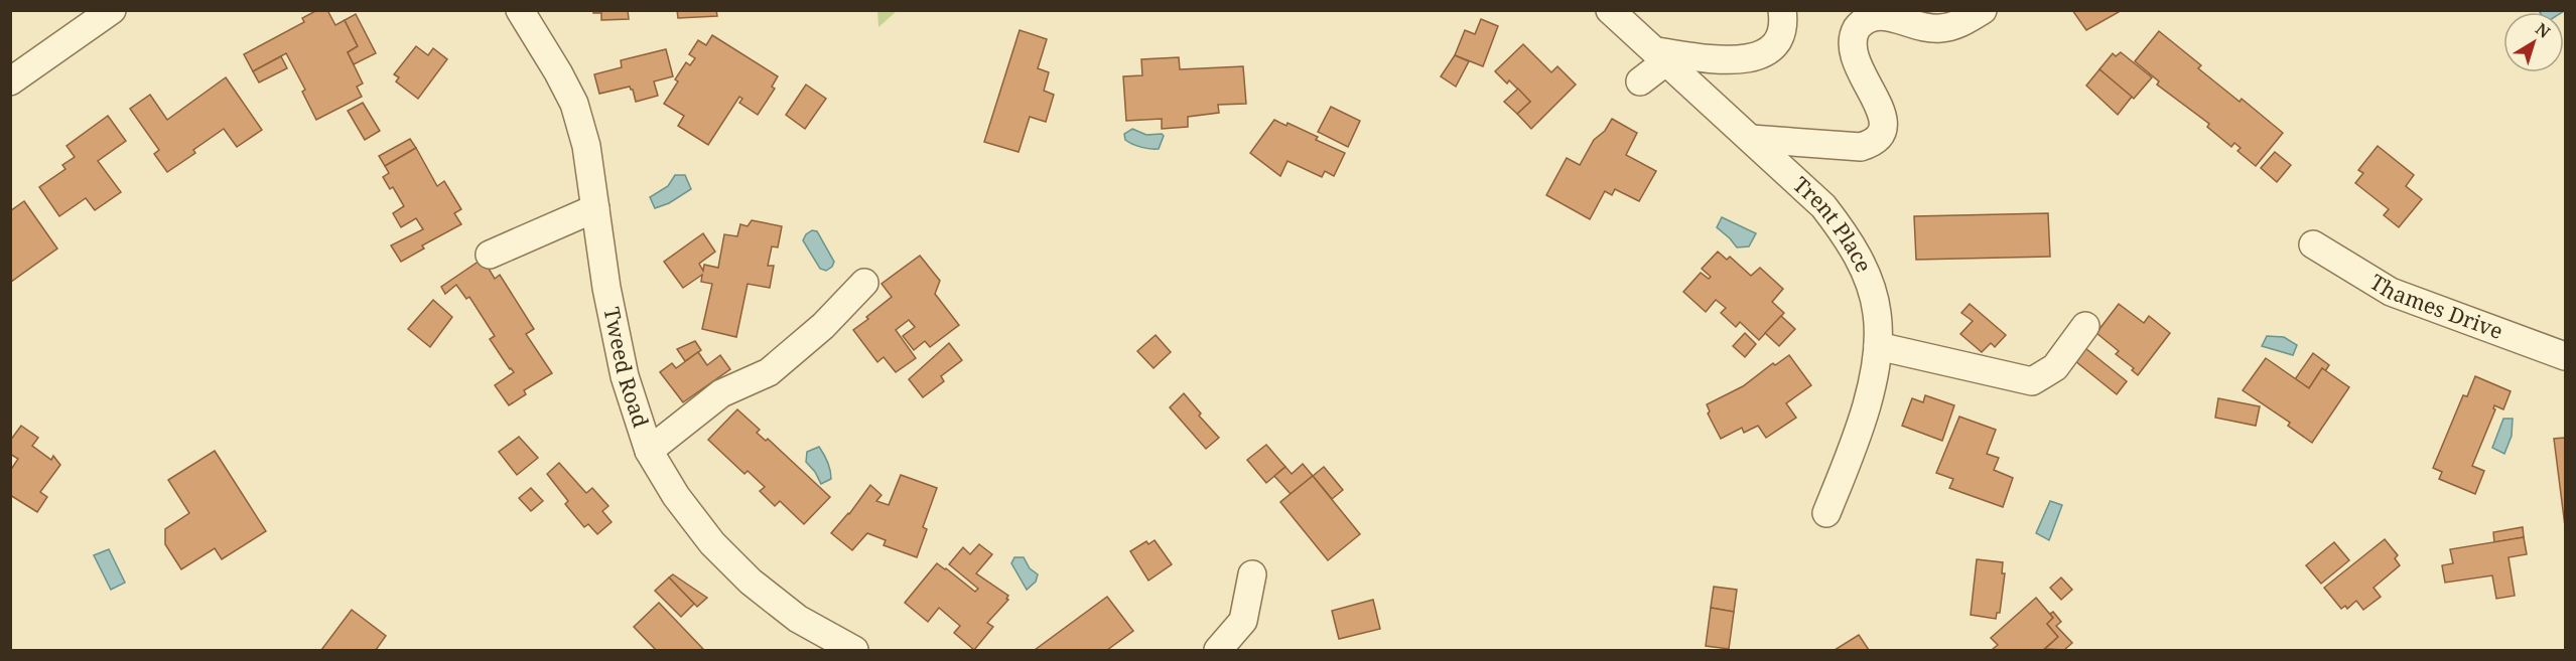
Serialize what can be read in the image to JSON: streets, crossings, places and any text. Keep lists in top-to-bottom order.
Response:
{
  "streets": {
    "street": ["Trent Place", "Thames Drive", "Tweed Road"]
  },
  "north": "top right"
}
